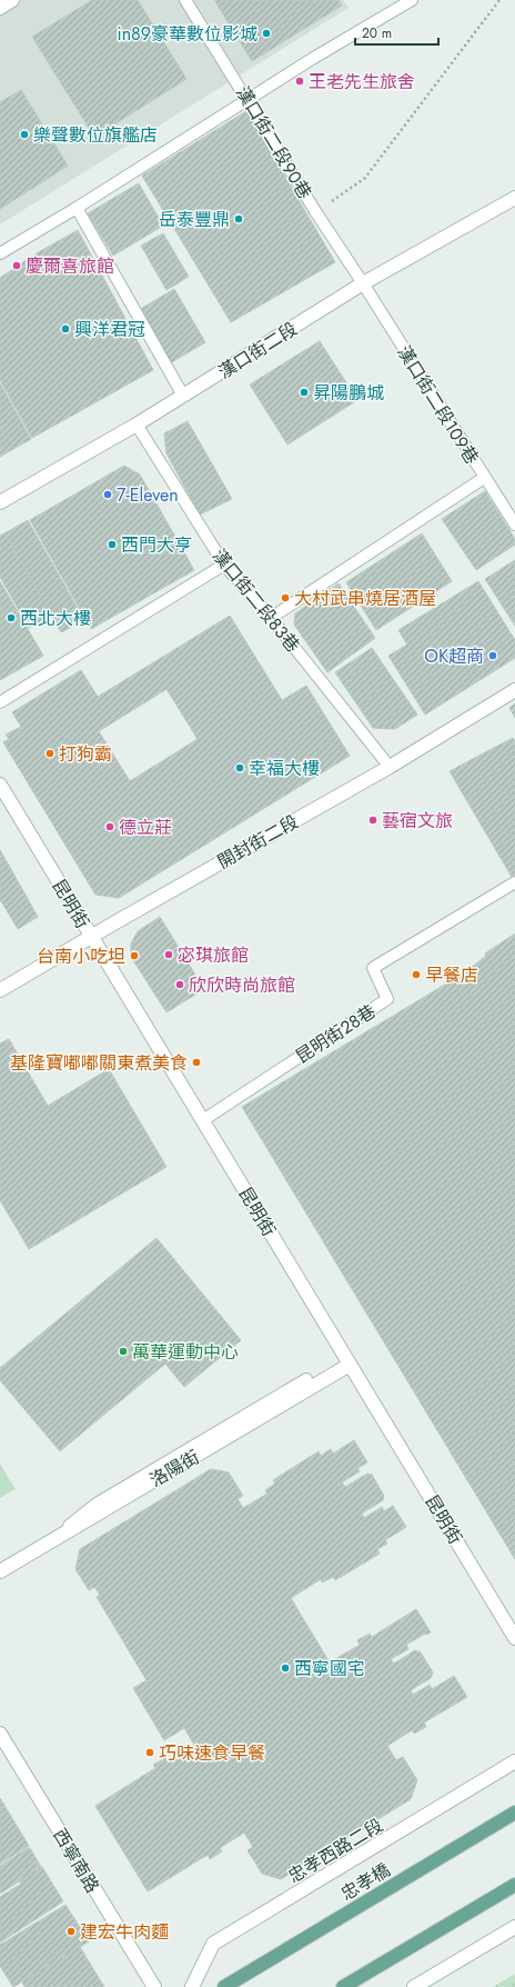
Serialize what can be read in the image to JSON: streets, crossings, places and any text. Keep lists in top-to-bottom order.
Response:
{
  "streets": {
    "main road": ["忠孝橋"],
    "street": [
      "漢口街二段",
      "開封街二段",
      "昆明街",
      "洛陽街",
      "忠孝西路二段",
      "西寧南路"
    ],
    "lane": [
      "漢口街二段90巷",
      "漢口街二段109巷",
      "漢口街二段83巷",
      "昆明街28巷"
    ]
  },
  "crossings": [
    ["漢口街二段90巷", "漢口街二段"],
    ["漢口街二段90巷", "漢口街二段109巷"],
    ["漢口街二段", "漢口街二段109巷"],
    ["漢口街二段", "漢口街二段83巷"],
    ["漢口街二段83巷", "開封街二段"],
    ["開封街二段", "昆明街"],
    ["昆明街", "昆明街28巷"],
    ["昆明街", "洛陽街"]
  ],
  "places": [
    "in89豪華數位影城",
    "王老先生旅舍",
    "樂聲數位旗艦店",
    "岳泰豐鼎",
    "慶爾喜旅館",
    "興洋君冠",
    "昇陽鵬城",
    "7-Eleven",
    "西門大亨",
    "大村武串燒居酒屋",
    "西北大樓",
    "OK超商",
    "打狗霸",
    "幸福大樓",
    "藝宿文旅",
    "德立莊",
    "宓琪旅館",
    "台南小吃坦",
    "早餐店",
    "欣欣時尚旅館",
    "基隆寶嘟嘟關東煮美食",
    "萬華運動中心",
    "西寧國宅",
    "巧味速食早餐",
    "建宏牛肉麵"
  ],
  "scale_bar": "20 m"
}
